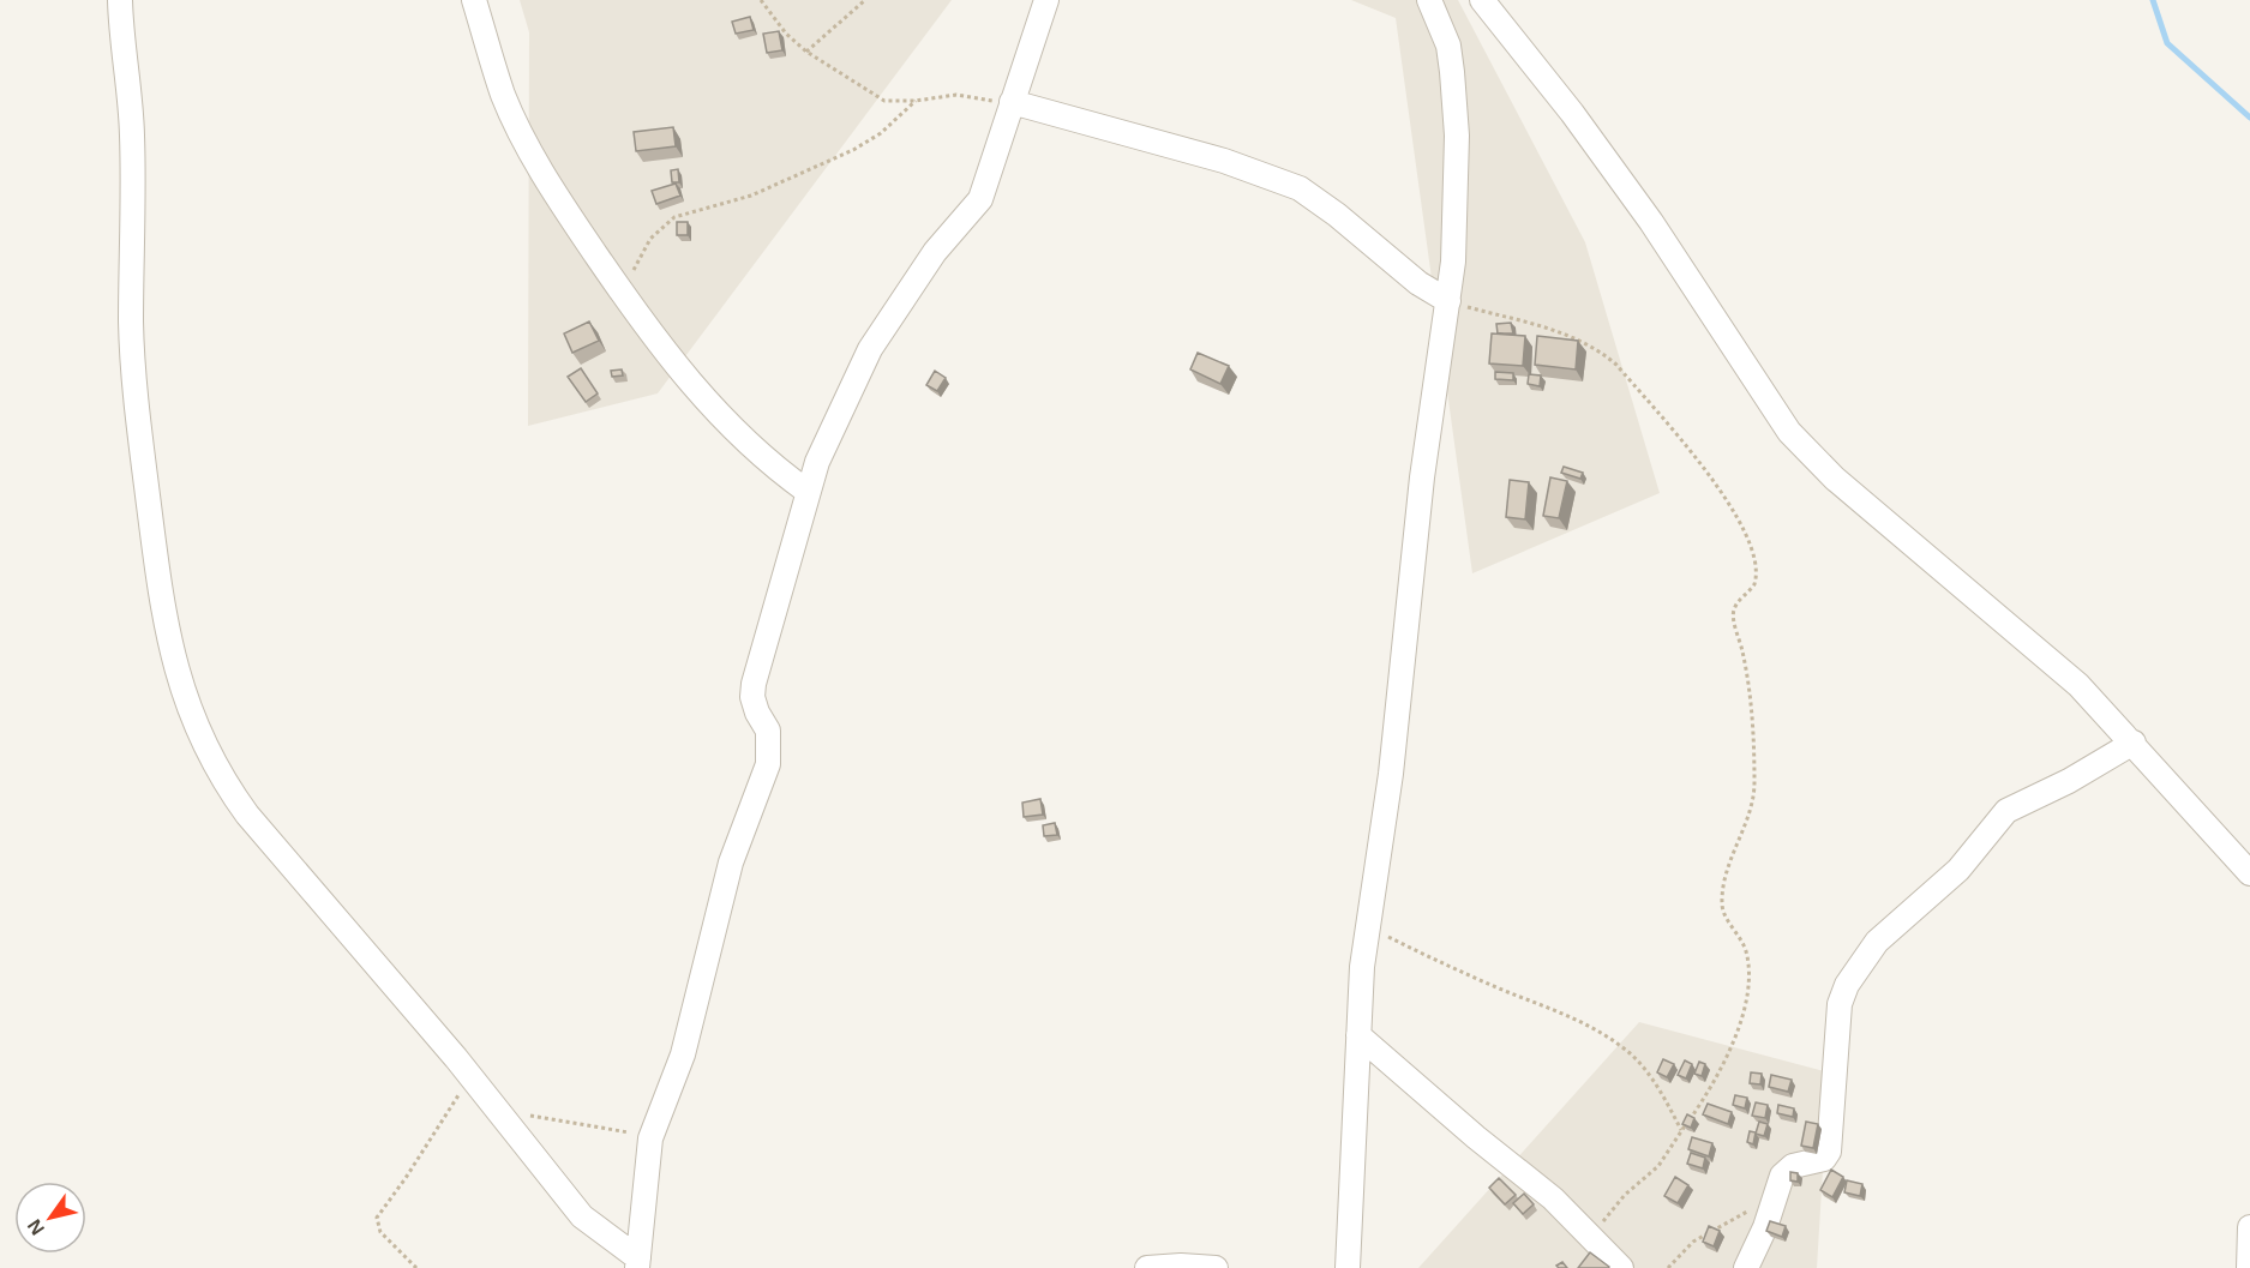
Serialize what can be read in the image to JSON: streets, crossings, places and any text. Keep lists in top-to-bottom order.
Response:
{
  "north": "bottom left"
}
